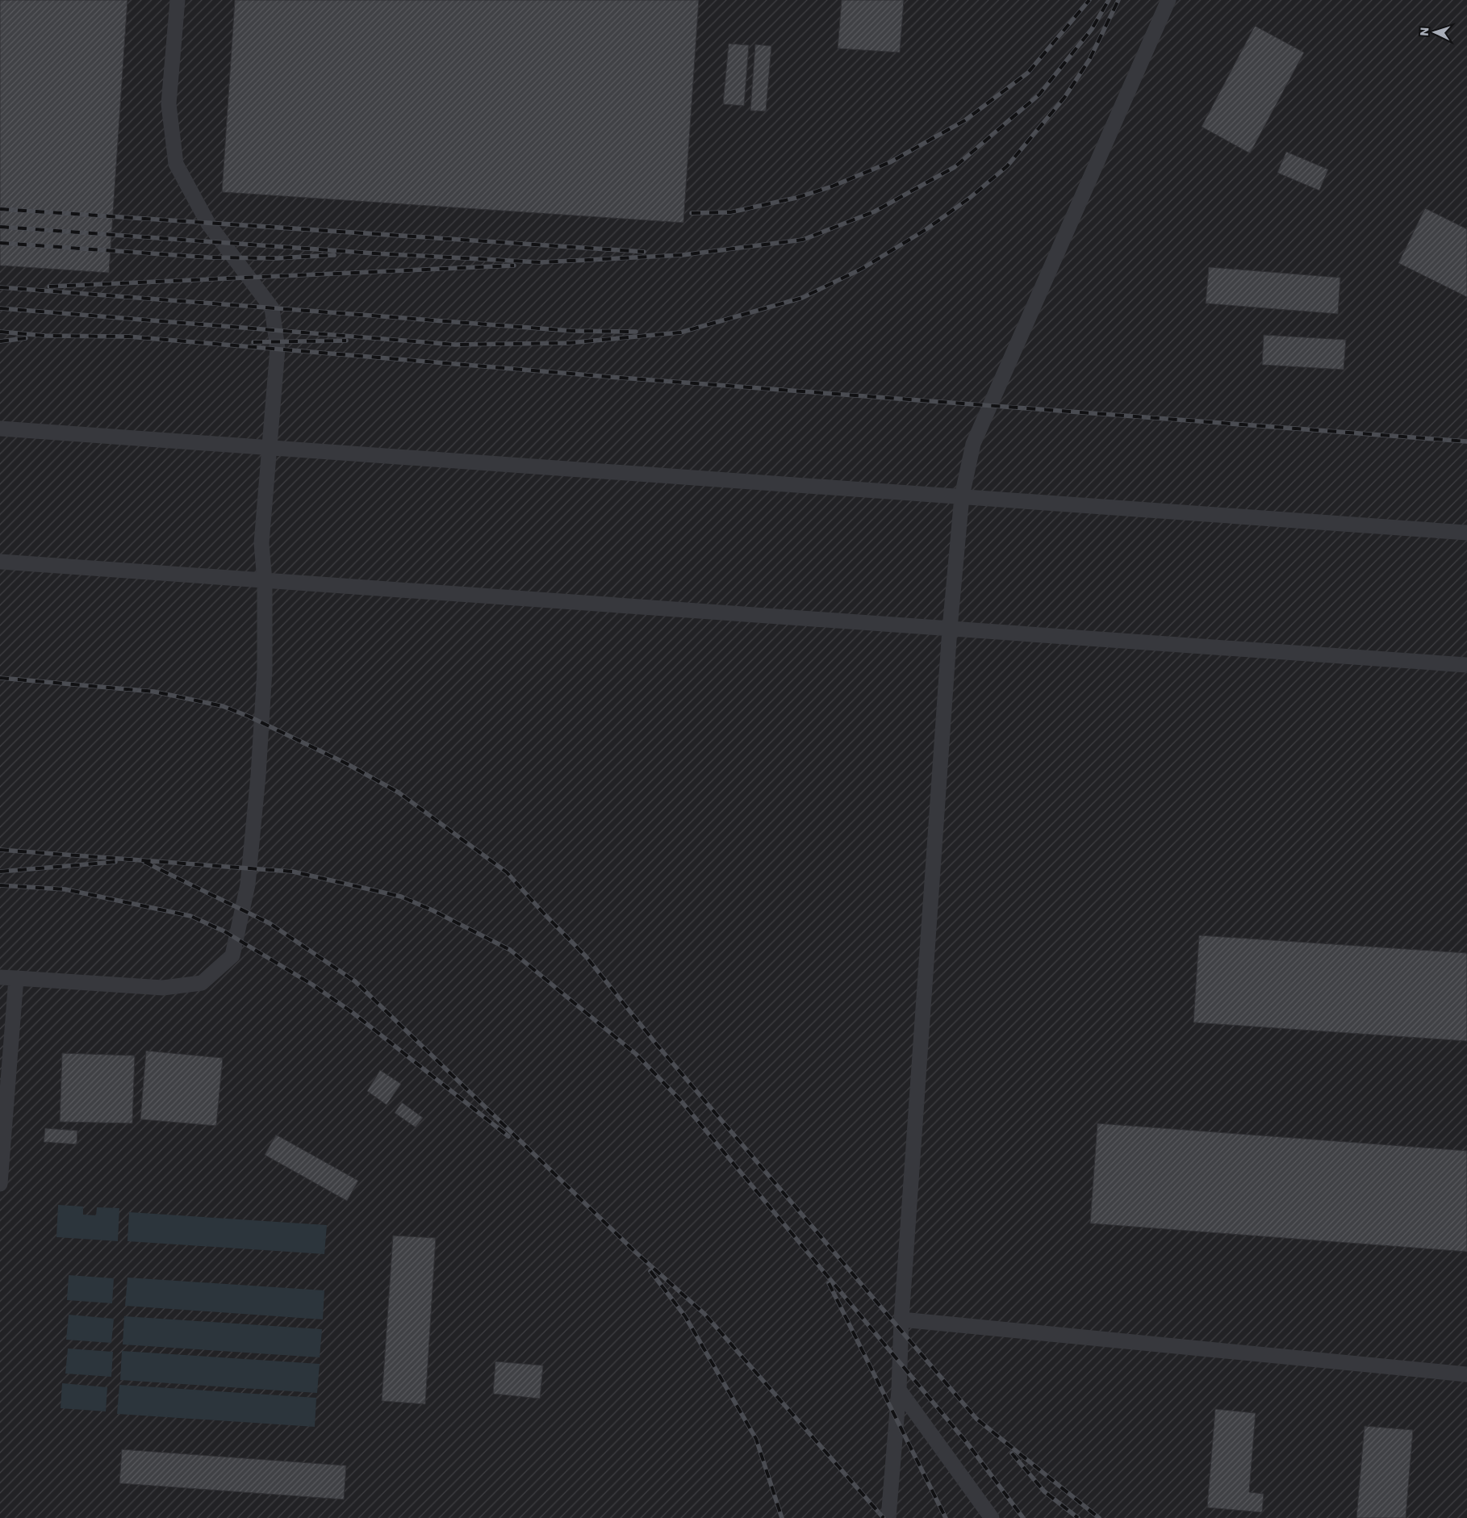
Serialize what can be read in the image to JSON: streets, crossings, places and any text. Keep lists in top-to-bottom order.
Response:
{
  "north": "left"
}
